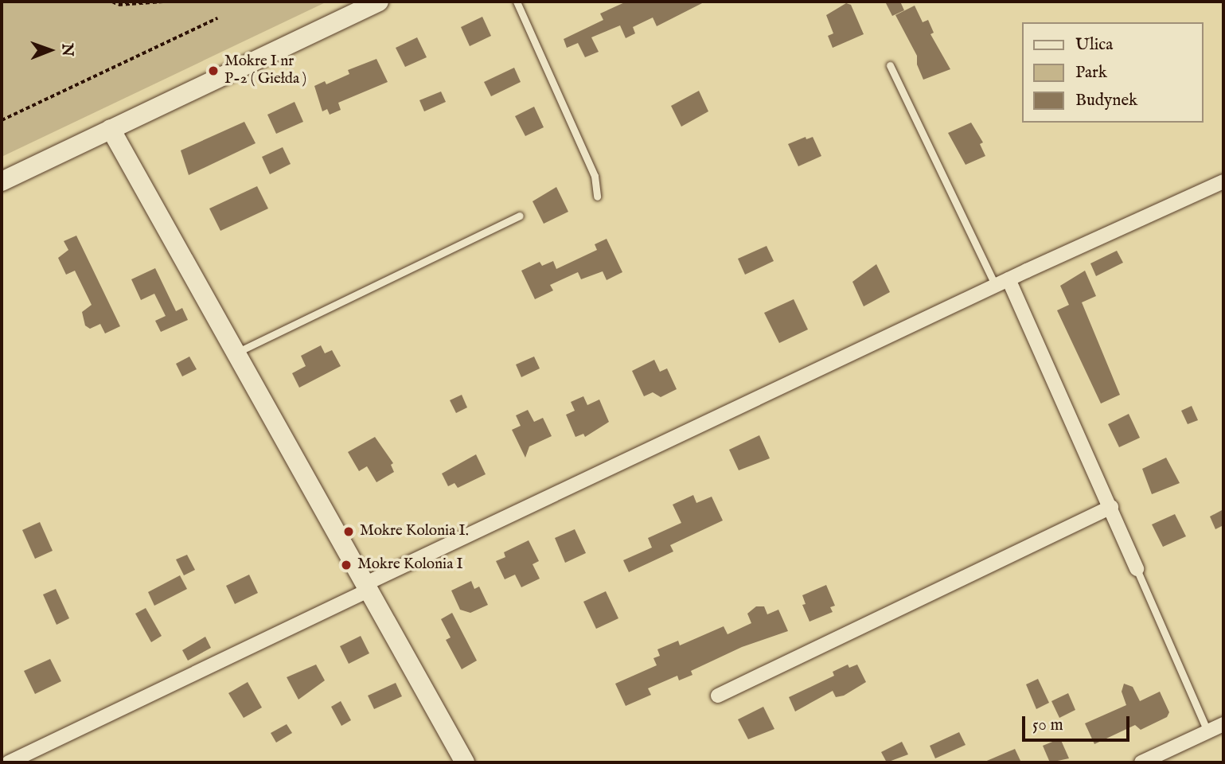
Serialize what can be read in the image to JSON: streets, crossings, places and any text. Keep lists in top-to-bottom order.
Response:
{
  "places": ["Mokre I nr P-2 ( Giełda )", "Mokre Kolonia I.", "Mokre Kolonia I"],
  "legend": ["Ulica", "Park", "Budynek"],
  "scale_bar": "50 m",
  "north": "right"
}
